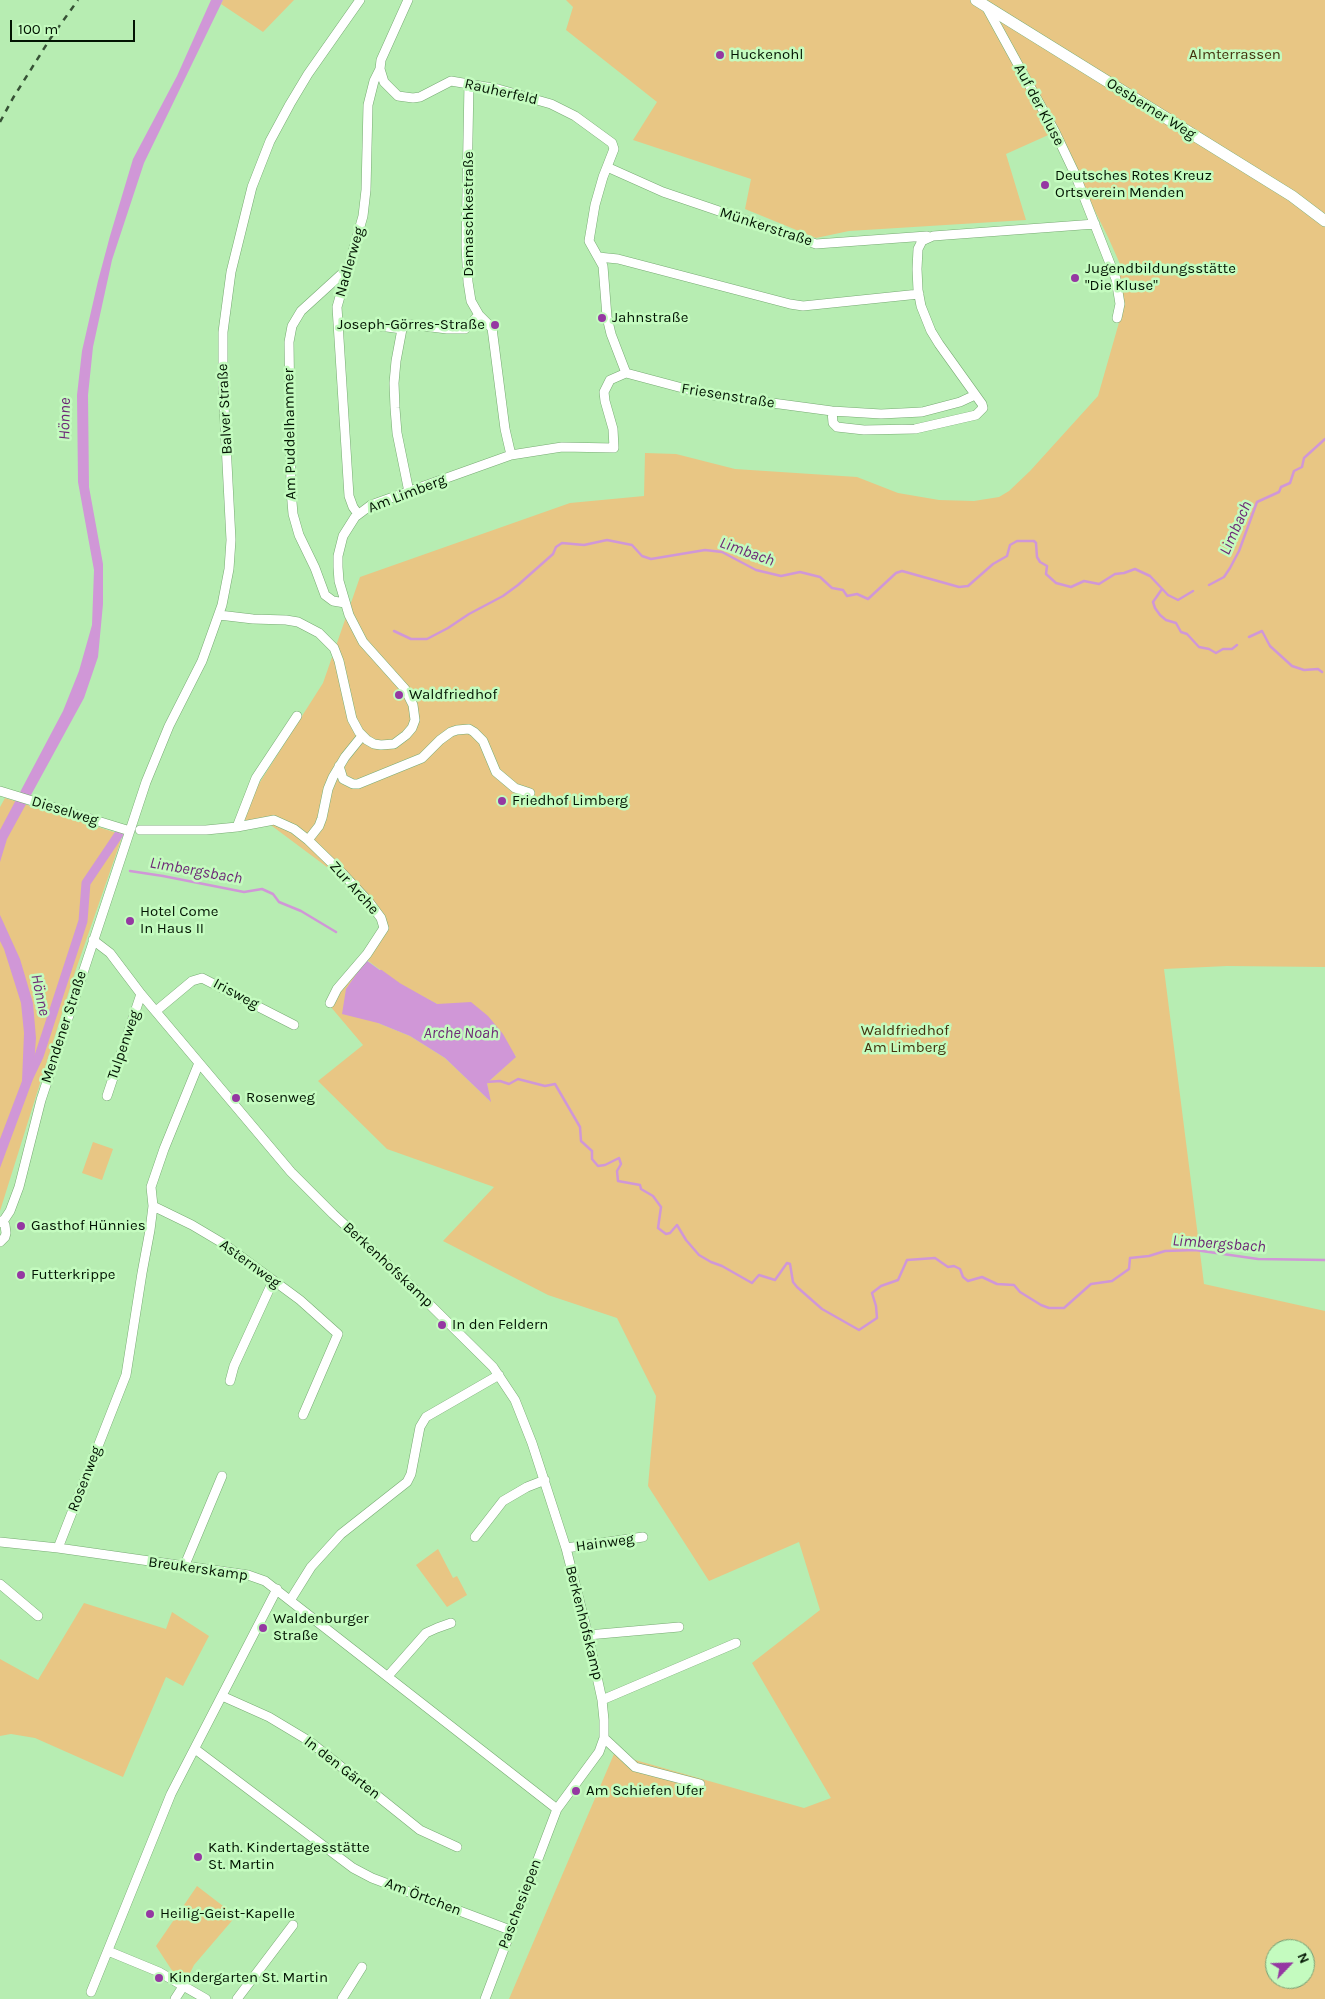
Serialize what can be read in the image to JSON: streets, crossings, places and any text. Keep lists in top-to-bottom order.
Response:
{
  "streets": {
    "street": [
      "Rauherfeld",
      "Auf der Kluse",
      "Oesberner Weg",
      "Damaschkestraße",
      "Münkerstraße",
      "Nadlerweg",
      "Friesenstraße",
      "Balver Straße",
      "Am Puddelhammer",
      "Am Limberg",
      "Dieselweg",
      "Zur Arche",
      "Irisweg",
      "Mendener Straße",
      "Tulpenweg",
      "Asternweg",
      "Berkenhofskamp",
      "Rosenweg",
      "Hainweg",
      "Breukerskamp",
      "In den Gärten",
      "Am Örtchen",
      "Paschesiepen"
    ]
  },
  "crossings": [
    ["Rauherfeld", "Damaschkestraße"],
    ["Rauherfeld", "Münkerstraße"],
    ["Rauherfeld", "Nadlerweg"],
    ["Auf der Kluse", "Oesberner Weg"],
    ["Auf der Kluse", "Münkerstraße"],
    ["Damaschkestraße", "Am Limberg"],
    ["Nadlerweg", "Am Puddelhammer"],
    ["Nadlerweg", "Am Limberg"],
    ["Friesenstraße", "Am Limberg"],
    ["Balver Straße", "Dieselweg"],
    ["Balver Straße", "Mendener Straße"],
    ["Am Puddelhammer", "Am Limberg"],
    ["Dieselweg", "Mendener Straße"],
    ["Irisweg", "Berkenhofskamp"],
    ["Mendener Straße", "Berkenhofskamp"],
    ["Tulpenweg", "Berkenhofskamp"],
    ["Asternweg", "Rosenweg"],
    ["Berkenhofskamp", "Rosenweg"],
    ["Berkenhofskamp", "Hainweg"],
    ["Berkenhofskamp", "Breukerskamp"],
    ["Berkenhofskamp", "Paschesiepen"],
    ["Rosenweg", "Breukerskamp"],
    ["Breukerskamp", "Paschesiepen"],
    ["Am Örtchen", "Paschesiepen"]
  ],
  "water": [
    "Hönne",
    "Limbach",
    "Limbergsbach",
    "Arche Noah"
  ],
  "parks": ["Almterrassen", "Waldfriedhof Am Limberg"],
  "places": [
    "Huckenohl",
    "Deutsches Rotes Kreuz Ortsverein Menden",
    "Jugendbildungsstätte \"Die Kluse\"",
    "Jahnstraße",
    "Joseph-Görres-Straße",
    "Waldfriedhof",
    "Friedhof Limberg",
    "Hotel Come In Haus II",
    "Rosenweg",
    "Gasthof Hünnies",
    "Futterkrippe",
    "In den Feldern",
    "Waldenburger Straße",
    "Am Schiefen Ufer",
    "Kath. Kindertagesstätte St. Martin",
    "Heilig-Geist-Kapelle",
    "Kindergarten St. Martin"
  ],
  "scale_bar": "100 m",
  "north": "top right"
}
